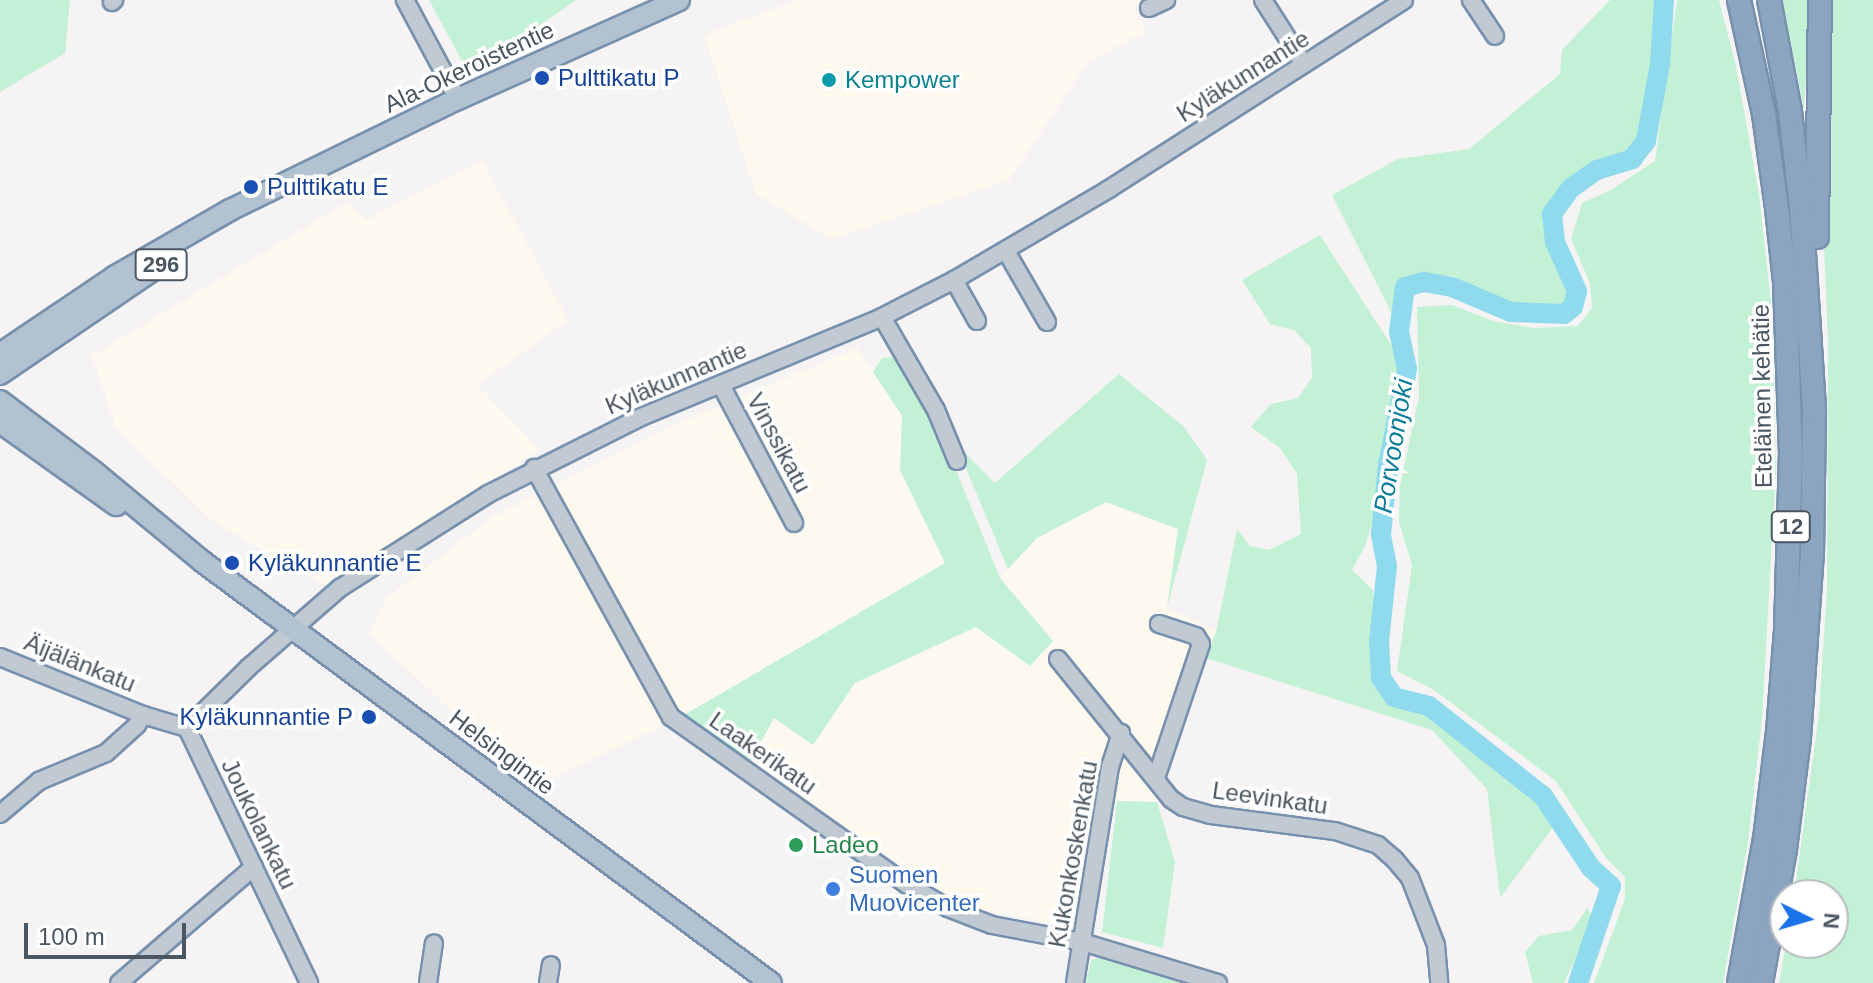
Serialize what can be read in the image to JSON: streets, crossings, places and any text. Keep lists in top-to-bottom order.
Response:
{
  "streets": {
    "highway": ["Eteläinen kehätie", "12"],
    "main road": ["Ala-Okeroistentie", "296", "Helsingintie"],
    "street": [
      "Kyläkunnantie",
      "Vinssikatu",
      "Äijälänkatu",
      "Laakerikatu",
      "Leevinkatu",
      "Joukolankatu",
      "Kukonkoskenkatu"
    ]
  },
  "crossings": [
    ["Kyläkunnantie", "Vinssikatu"],
    ["Kyläkunnantie", "Helsingintie"],
    ["Kyläkunnantie", "Laakerikatu"],
    ["Kyläkunnantie", "Joukolankatu"],
    ["Laakerikatu", "Kukonkoskenkatu"],
    ["Leevinkatu", "Kukonkoskenkatu"]
  ],
  "water": ["Porvoonjoki"],
  "places": [
    "Pulttikatu P",
    "Kempower",
    "Pulttikatu E",
    "Kyläkunnantie E",
    "Kyläkunnantie P",
    "Ladeo",
    "Suomen Muovicenter"
  ],
  "scale_bar": "100 m",
  "north": "right"
}
